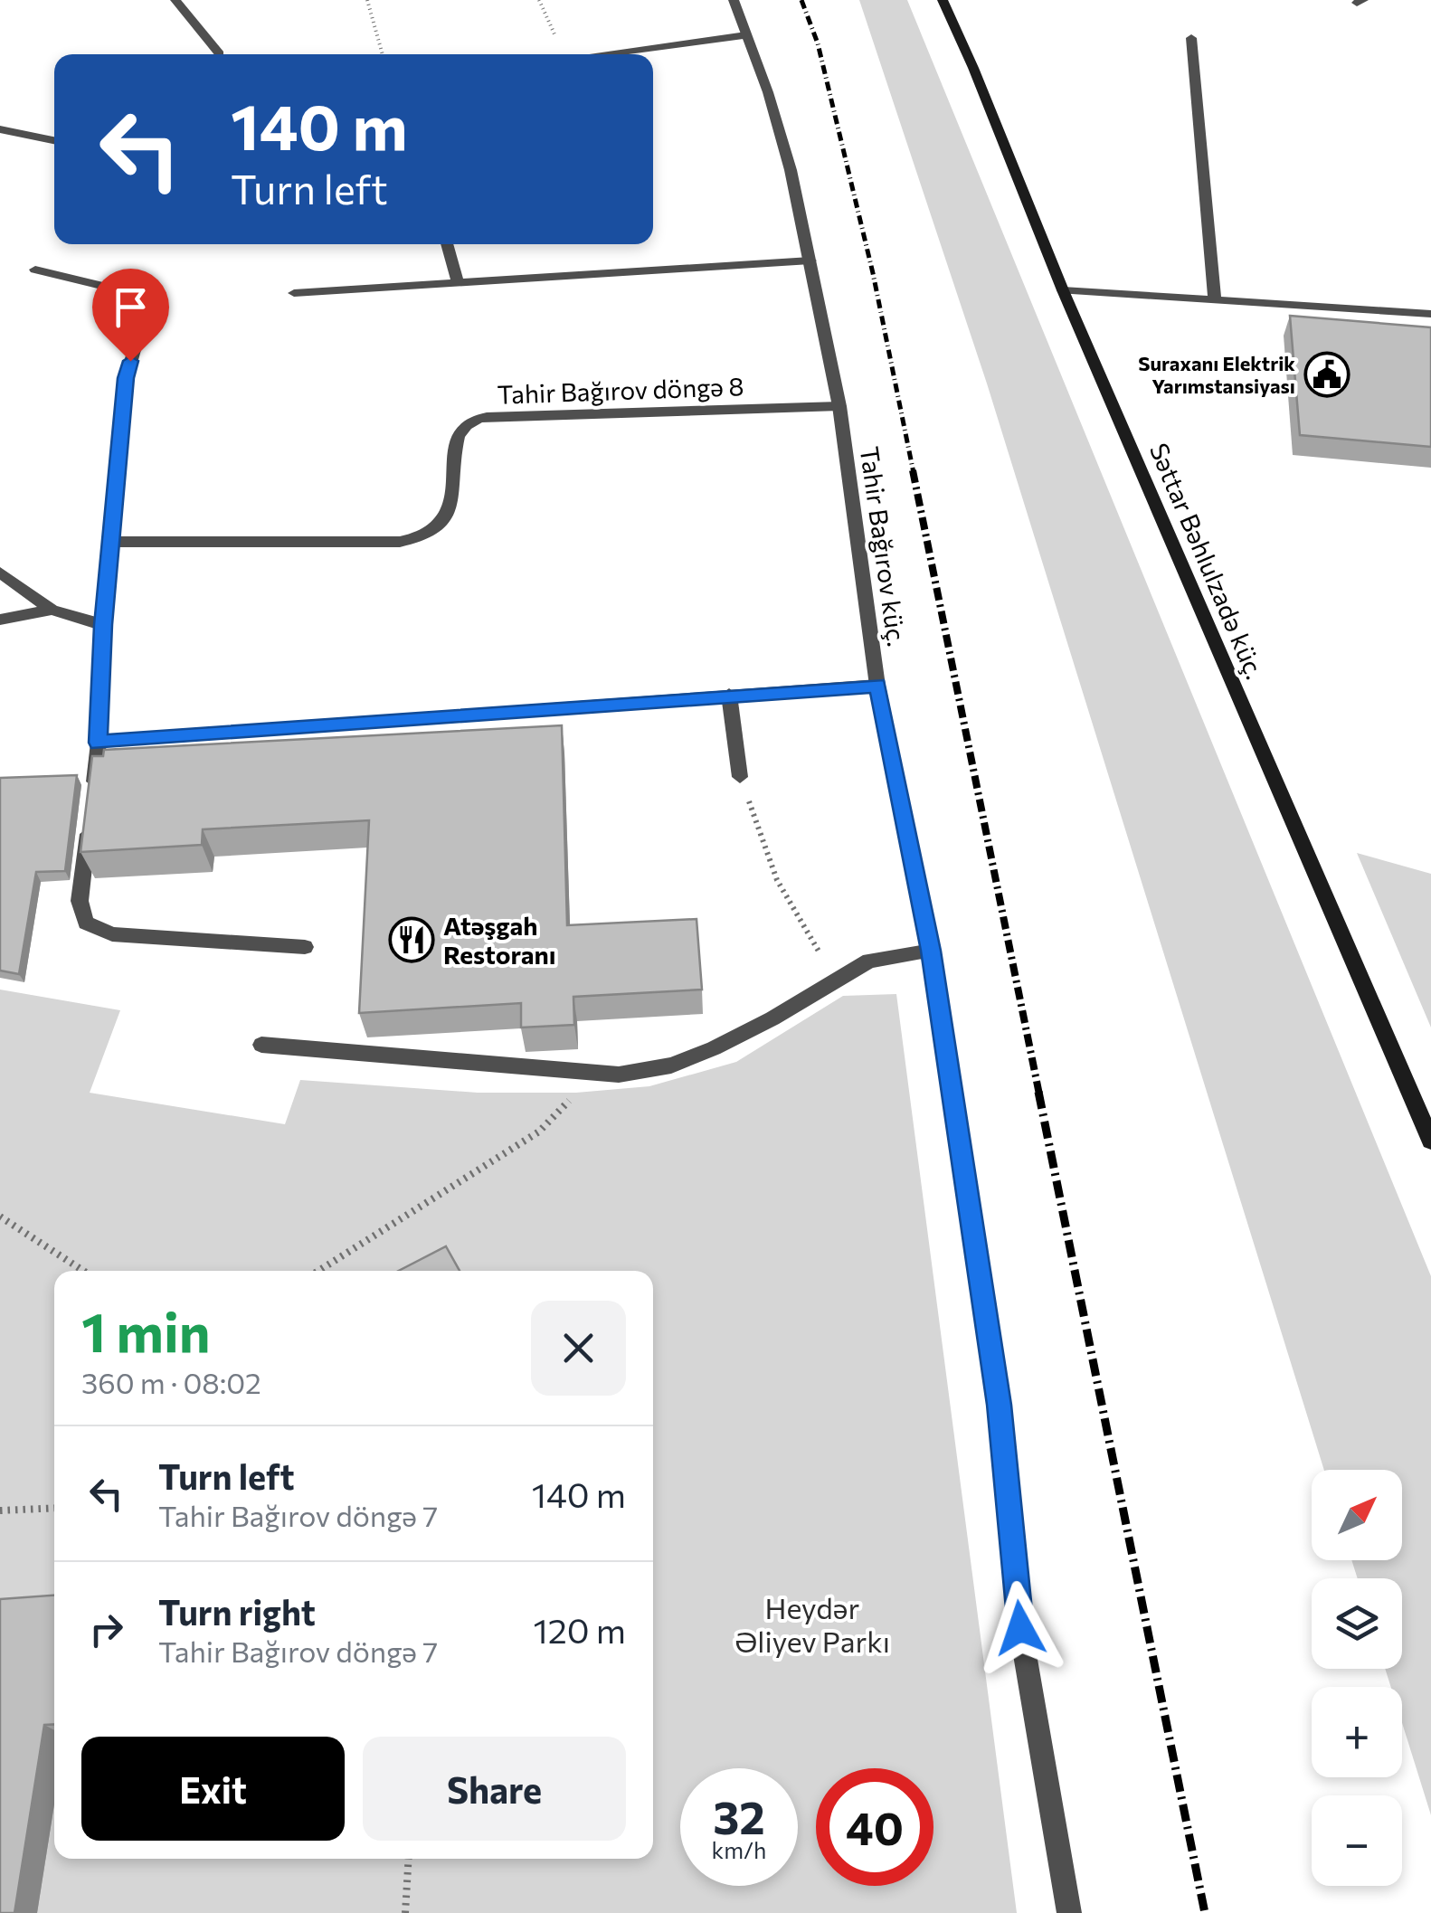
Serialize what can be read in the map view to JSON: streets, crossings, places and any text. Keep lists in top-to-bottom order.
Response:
{
  "streets": {
    "main road": ["Səttar Bəhlulzadə küç."],
    "street": ["Tahir Bağırov döngə 8", "Tahir Bağırov küç."]
  },
  "crossings": [
    ["Tahir Bağırov döngə 8", "Tahir Bağırov küç."]
  ],
  "parks": ["Heydər Əliyev Parkı"],
  "places": {
    "public building": ["Suraxanı Elektrik Yarımstansiyası"],
    "restaurant": ["Atəşgah Restoranı"]
  },
  "north": "top right",
  "page": {
    "turn": ["140 m", "Turn left"],
    "heading": ["1 min", "360 m · 08:02"],
    "list": [
      {
        "name": "Turn left",
        "note": "Tahir Bağırov döngə 7",
        "value": "140 m"
      },
      {
        "name": "Turn right",
        "note": "Tahir Bağırov döngə 7",
        "value": "120 m"
      }
    ],
    "map_buttons": ["+", "−"],
    "buttons": ["Exit", "Share"],
    "speed": "32 km/h",
    "limit": "40"
  }
}
